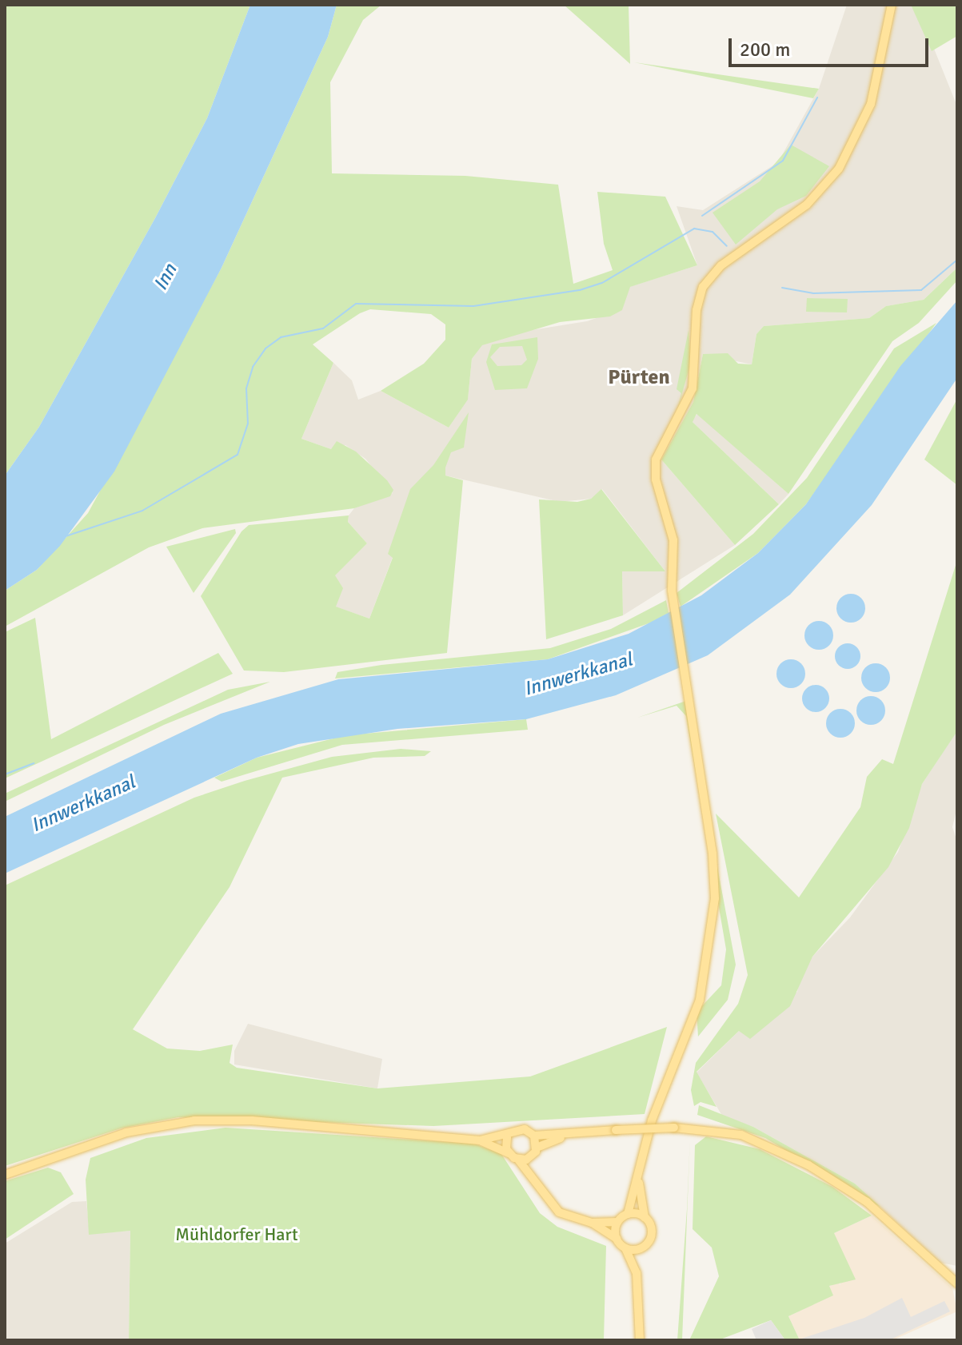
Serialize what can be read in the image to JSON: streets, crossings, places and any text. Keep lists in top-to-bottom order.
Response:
{
  "districts": ["Pürten"],
  "water": ["Inn", "Innwerkkanal"],
  "parks": ["Mühldorfer Hart"],
  "scale_bar": "200 m"
}
